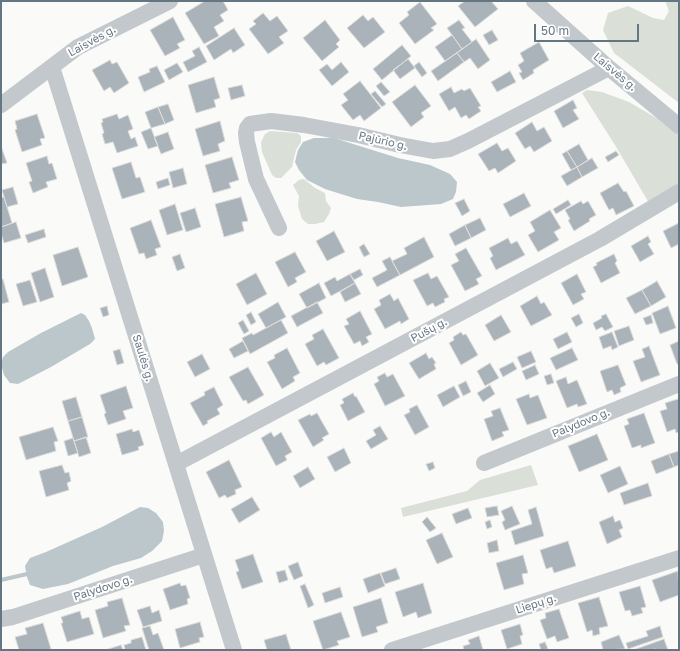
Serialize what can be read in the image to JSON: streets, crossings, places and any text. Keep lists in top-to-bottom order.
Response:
{
  "streets": {
    "street": [
      "Laisvės g.",
      "Pajūrio g.",
      "Pušų g.",
      "Saulės g.",
      "Palydovo g.",
      "Liepų g."
    ]
  },
  "crossings": [
    ["Laisvės g.", "Pajūrio g."],
    ["Laisvės g.", "Saulės g."],
    ["Pušų g.", "Saulės g."],
    ["Saulės g.", "Palydovo g."]
  ],
  "scale_bar": "50 m"
}
